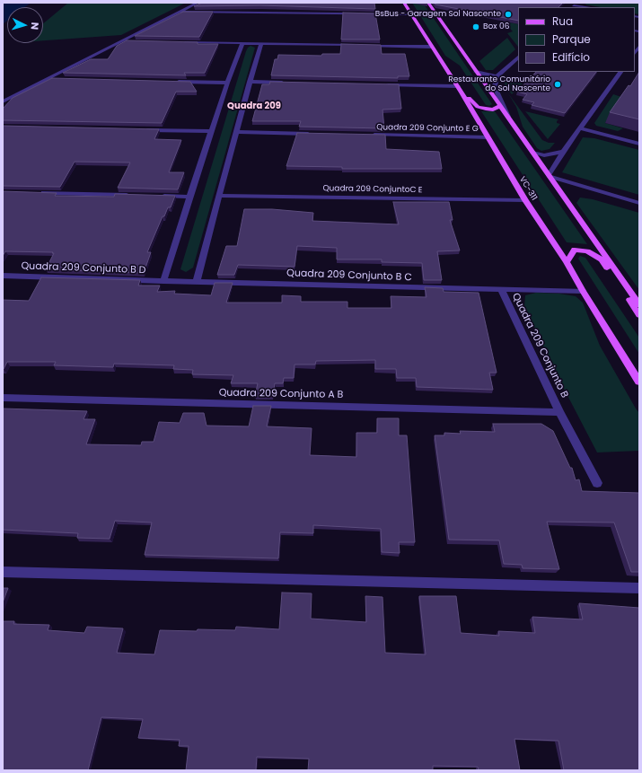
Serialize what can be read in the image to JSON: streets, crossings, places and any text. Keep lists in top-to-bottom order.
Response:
{
  "streets": {
    "main road": ["VC-311"],
    "street": [
      "Quadra 209 Conjunto E G",
      "Quadra 209 ConjuntoC E",
      "Quadra 209 Conjunto B D",
      "Quadra 209 Conjunto B C",
      "Quadra 209 Conjunto B",
      "Quadra 209 Conjunto A B"
    ]
  },
  "crossings": [
    ["Quadra 209 Conjunto E G", "VC-311"],
    ["VC-311", "Quadra 209 ConjuntoC E"],
    ["VC-311", "Quadra 209 Conjunto B C"],
    ["Quadra 209 Conjunto B D", "Quadra 209 Conjunto B C"],
    ["Quadra 209 Conjunto B C", "Quadra 209 Conjunto B"],
    ["Quadra 209 Conjunto B", "Quadra 209 Conjunto A B"]
  ],
  "districts": ["Quadra 209"],
  "places": ["BsBus - Garagem Sol Nascente", "Box 06", "Restaurante Comunitário do Sol Nascente"],
  "legend": ["Rua", "Parque", "Edifício"],
  "north": "right"
}
